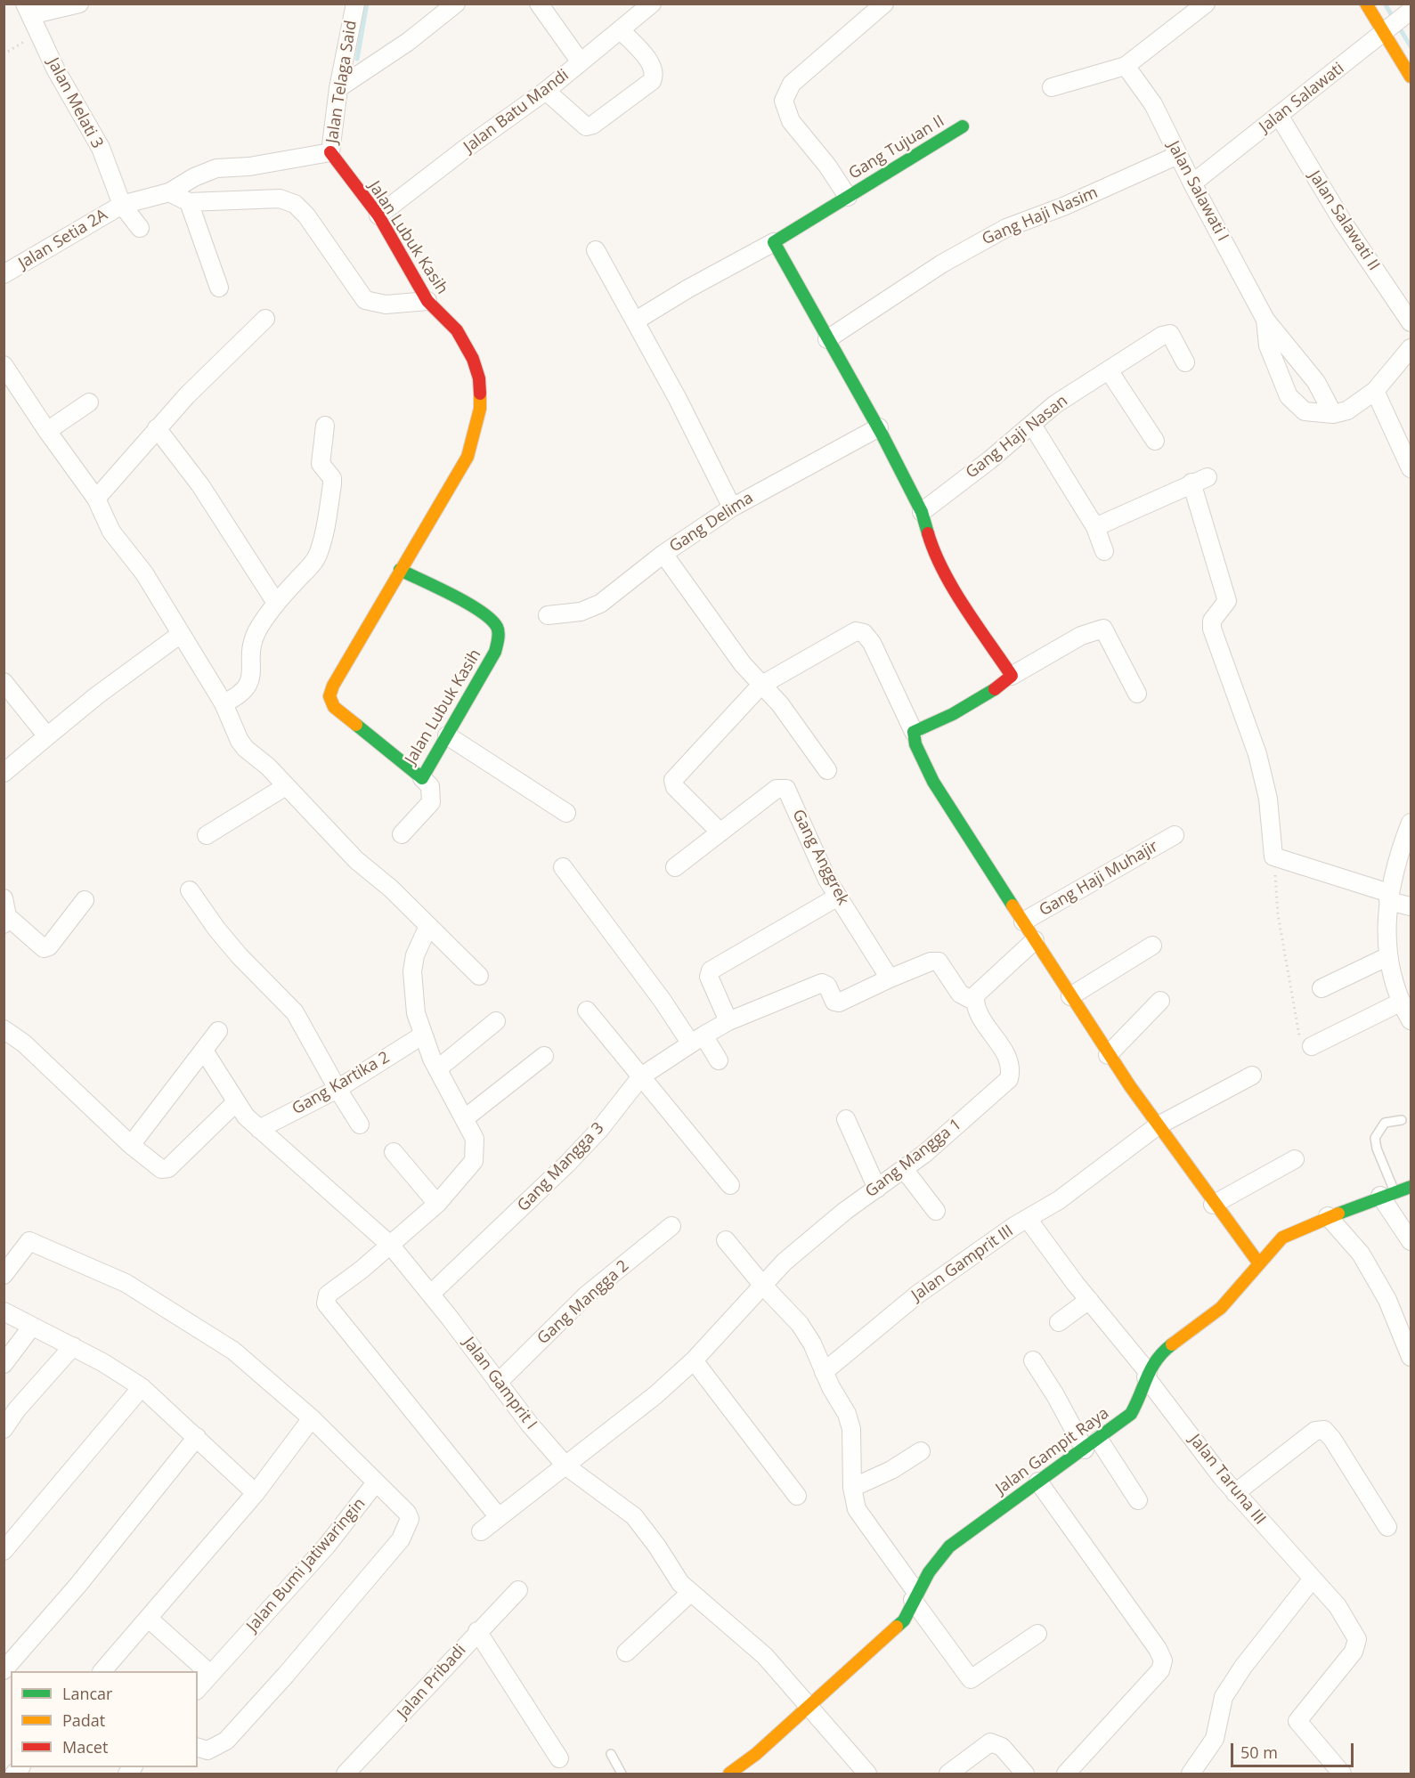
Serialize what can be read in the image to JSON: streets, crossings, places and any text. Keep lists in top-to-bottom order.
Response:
{
  "streets": {
    "street": [
      "Jalan Telaga Said",
      "Jalan Salawati",
      "Jalan Melati 3",
      "Jalan Batu Mandi",
      "Gang Tujuan II",
      "Jalan Salawati I",
      "Gang Haji Nasim",
      "Jalan Salawati II",
      "Jalan Lubuk Kasih",
      "Jalan Setia 2A",
      "Gang Haji Nasan",
      "Gang Delima",
      "Gang Anggrek",
      "Gang Haji Muhajir",
      "Gang Kartika 2",
      "Gang Mangga 1",
      "Gang Mangga 3",
      "Jalan Gamprit III",
      "Gang Mangga 2",
      "Jalan Gamprit I",
      "Jalan Gampit Raya",
      "Jalan Taruna III",
      "Jalan Bumi Jatiwaringin",
      "Jalan Pribadi"
    ]
  },
  "crossings": [
    ["Jalan Telaga Said", "Jalan Melati 3"],
    ["Jalan Telaga Said", "Jalan Lubuk Kasih"],
    ["Jalan Telaga Said", "Jalan Setia 2A"],
    ["Jalan Salawati", "Jalan Salawati I"],
    ["Jalan Salawati", "Jalan Salawati II"],
    ["Jalan Melati 3", "Jalan Setia 2A"],
    ["Jalan Batu Mandi", "Jalan Lubuk Kasih"],
    ["Jalan Salawati I", "Gang Haji Nasim"],
    ["Gang Anggrek", "Gang Mangga 3"],
    ["Gang Kartika 2", "Jalan Gamprit I"],
    ["Gang Mangga 1", "Jalan Gamprit I"],
    ["Gang Mangga 3", "Jalan Gamprit I"],
    ["Jalan Gamprit III", "Jalan Gampit Raya"],
    ["Jalan Gamprit III", "Jalan Taruna III"],
    ["Gang Mangga 2", "Jalan Gamprit I"],
    ["Jalan Gamprit I", "Jalan Gampit Raya"],
    ["Jalan Gampit Raya", "Jalan Taruna III"]
  ],
  "legend": ["Lancar", "Padat", "Macet"],
  "scale_bar": "50 m"
}
